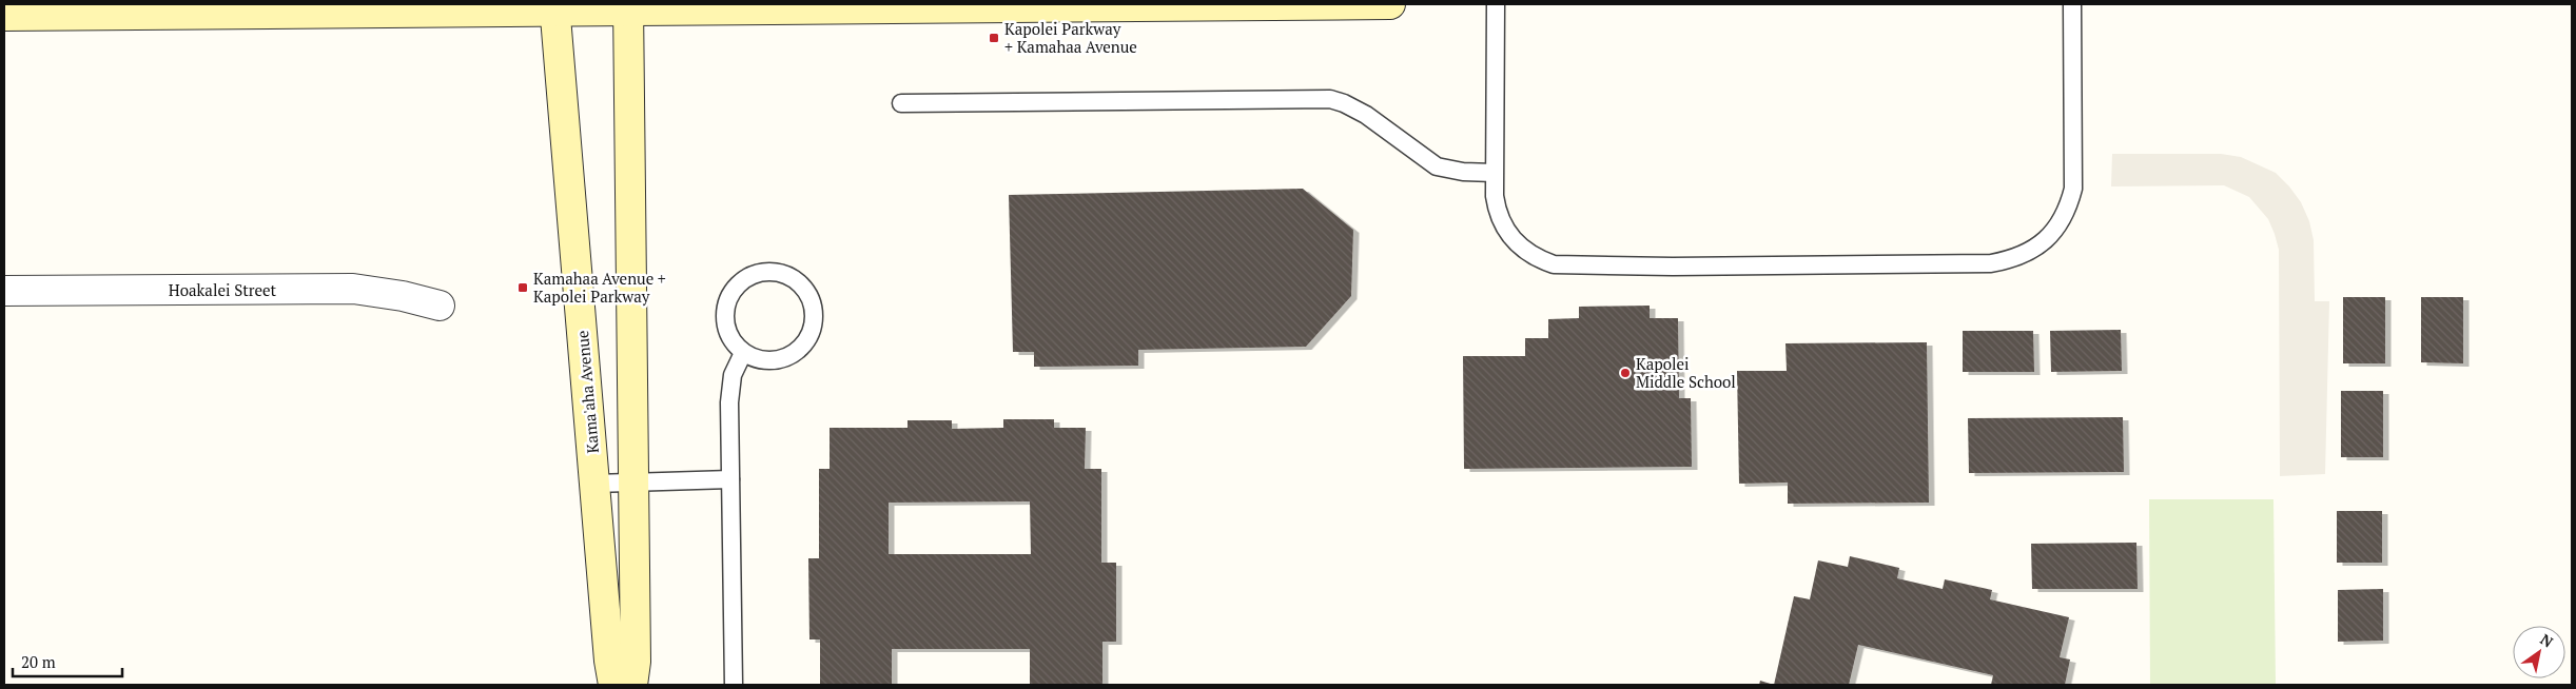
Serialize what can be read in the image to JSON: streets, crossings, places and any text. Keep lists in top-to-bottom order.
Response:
{
  "streets": {
    "main road": ["Kama'aha Avenue"],
    "street": ["Hoakalei Street"]
  },
  "places": {
    "transit": ["Kapolei Parkway + Kamahaa Avenue", "Kamahaa Avenue + Kapolei Parkway"],
    "other": ["Kapolei Middle School"]
  },
  "scale_bar": "20 m",
  "north": "top right"
}
